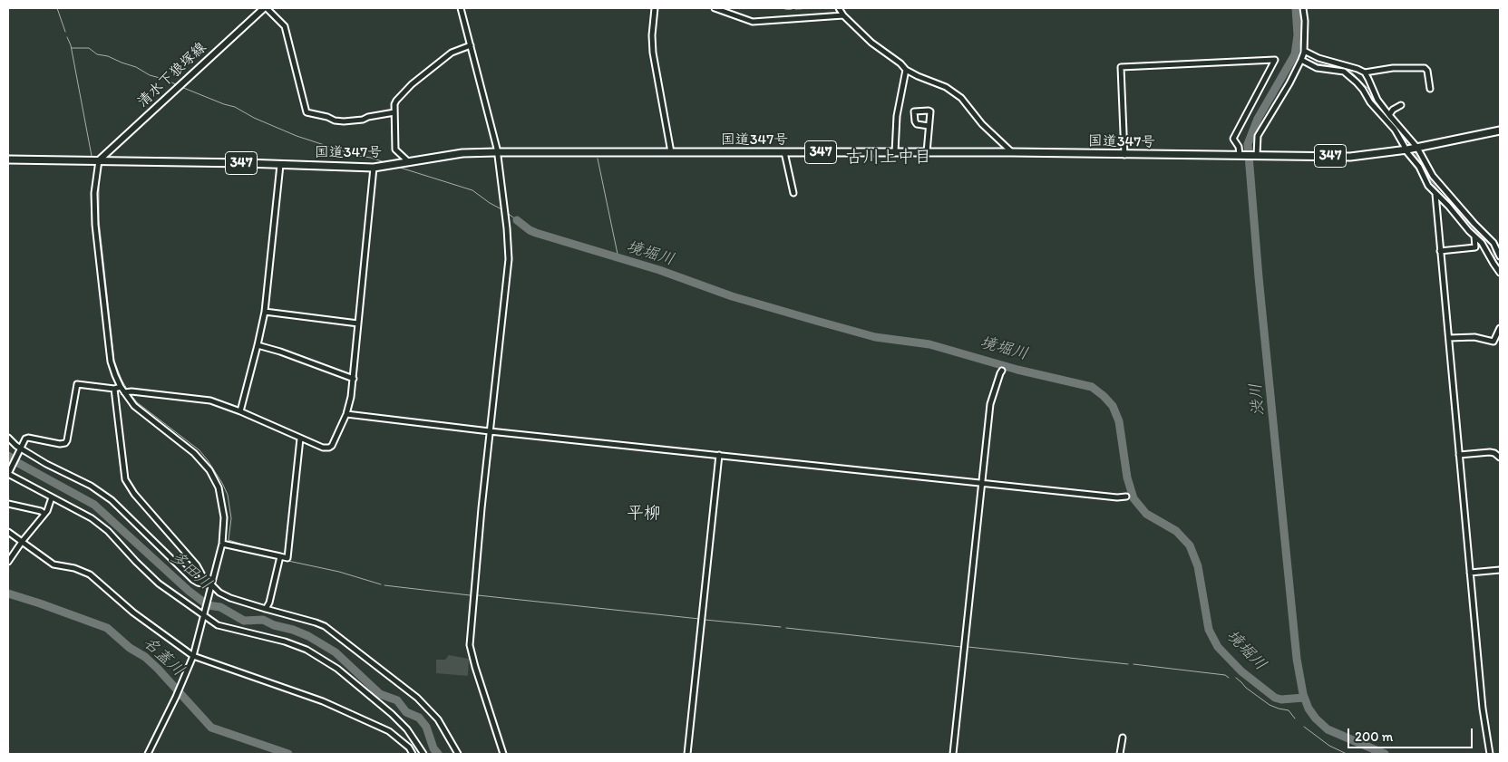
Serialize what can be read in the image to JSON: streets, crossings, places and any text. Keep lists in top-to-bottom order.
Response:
{
  "streets": {
    "highway": ["国道347号", "347"],
    "main road": ["清水下狼塚線"]
  },
  "crossings": [
    ["清水下狼塚線", "国道347号"]
  ],
  "districts": ["古川上中目", "平柳"],
  "water": [
    "境堀川",
    "渋川",
    "多田川",
    "名蓋川"
  ],
  "scale_bar": "200 m"
}
